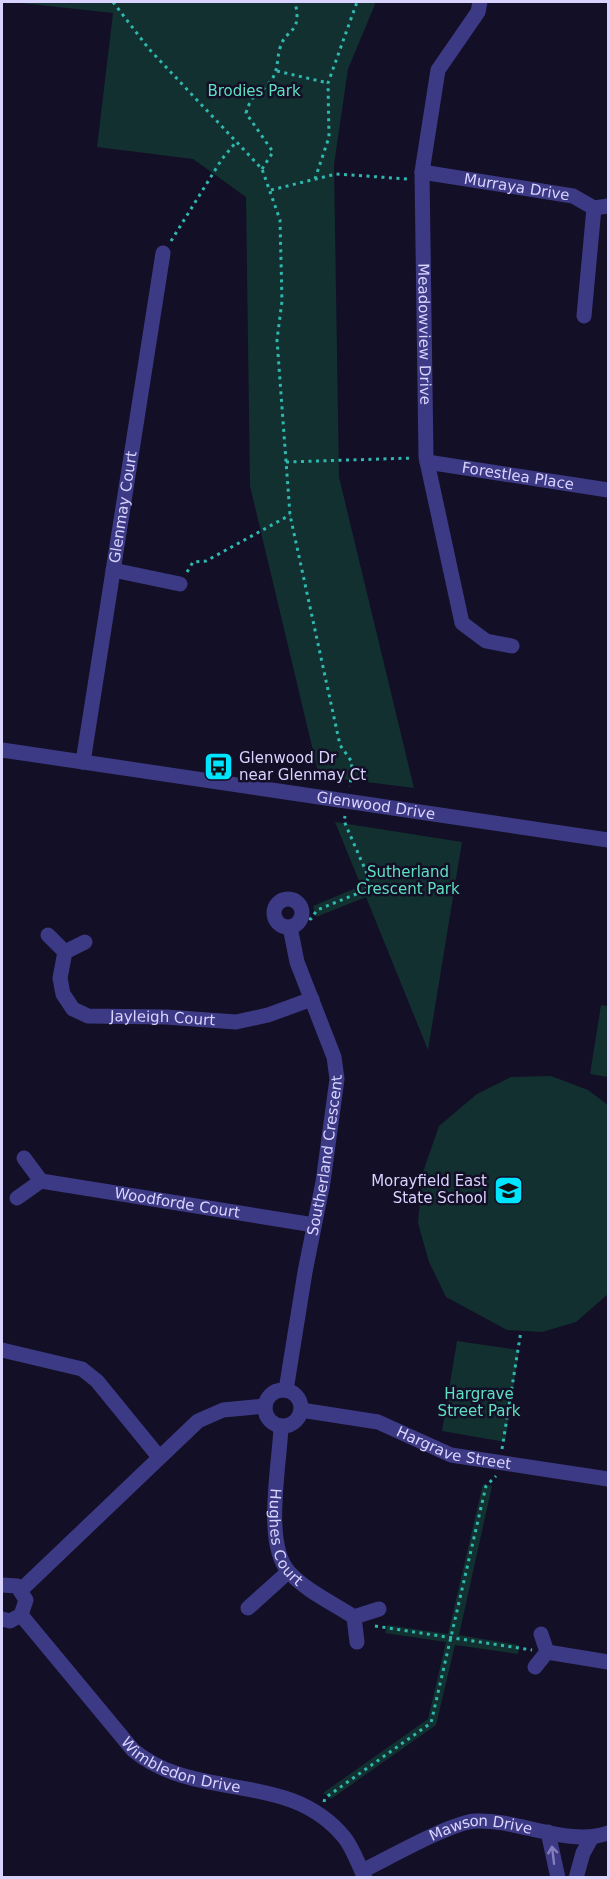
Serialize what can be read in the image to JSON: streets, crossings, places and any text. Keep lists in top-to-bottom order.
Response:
{
  "streets": {
    "street": [
      "Murraya Drive",
      "Meadowview Drive",
      "Forestlea Place",
      "Glenmay Court",
      "Glenwood Drive",
      "Jayleigh Court",
      "Southerland Crescent",
      "Woodforde Court",
      "Hargrave Street",
      "Hughes Court",
      "Wimbledon Drive",
      "Mawson Drive"
    ]
  },
  "crossings": [
    ["Murraya Drive", "Meadowview Drive"],
    ["Meadowview Drive", "Forestlea Place"],
    ["Glenmay Court", "Glenwood Drive"],
    ["Jayleigh Court", "Southerland Crescent"],
    ["Southerland Crescent", "Woodforde Court"],
    ["Southerland Crescent", "Hargrave Street"],
    ["Southerland Crescent", "Hughes Court"],
    ["Hargrave Street", "Hughes Court"],
    ["Wimbledon Drive", "Mawson Drive"]
  ],
  "parks": ["Brodies Park", "Sutherland Crescent Park", "Hargrave Street Park"],
  "places": {
    "bus stop": ["Glenwood Dr near Glenmay Ct"],
    "school or university": ["Morayfield East State School"]
  }
}
